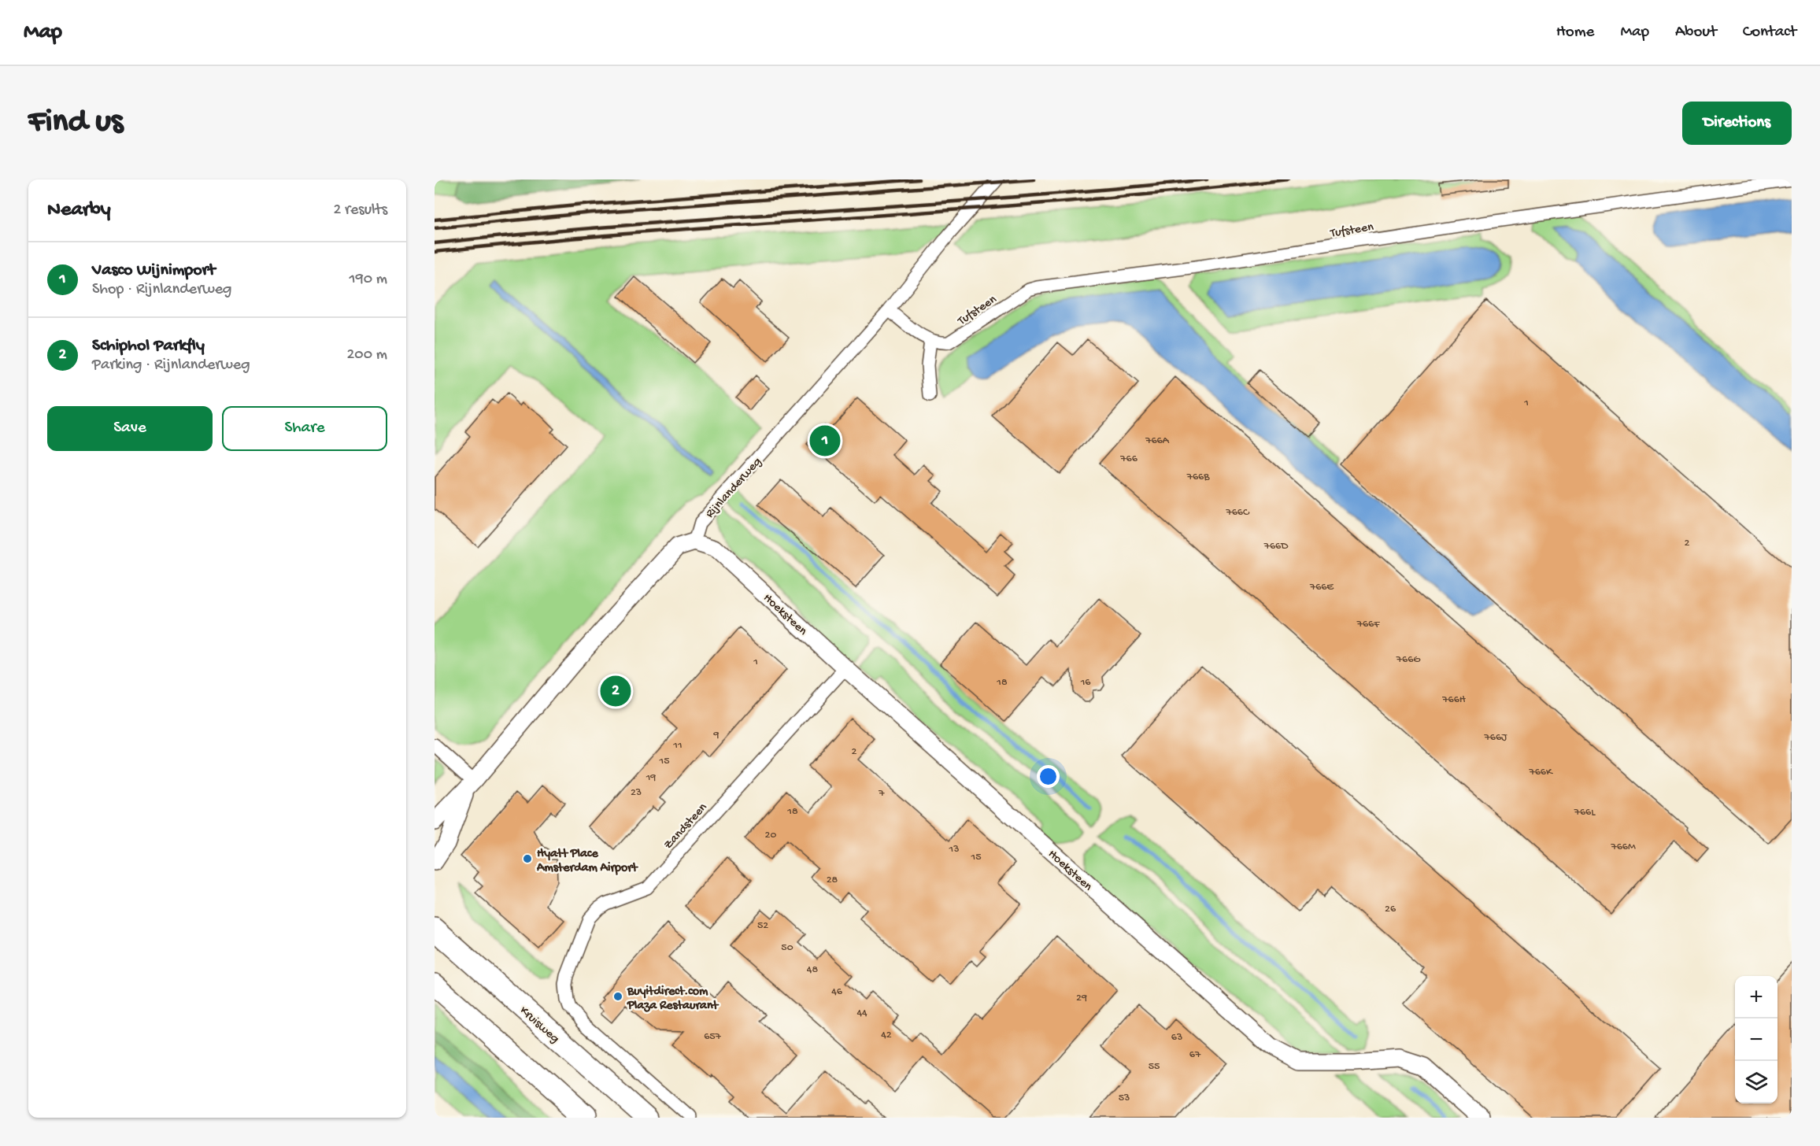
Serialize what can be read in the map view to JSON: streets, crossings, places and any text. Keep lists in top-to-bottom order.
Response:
{
  "streets": {
    "highway": ["Kruisweg"],
    "street": [
      "Tufsteen",
      "Rijnlanderweg",
      "Hoeksteen",
      "Zandsteen"
    ]
  },
  "crossings": [
    ["Rijnlanderweg", "Hoeksteen"],
    ["Hoeksteen", "Zandsteen"]
  ],
  "places": ["Hyatt Place Amsterdam Airport", "Buyitdirect.com Plaza Restaurant"],
  "house_numbers": [
    "1",
    "766A",
    "766",
    "766B",
    "766C",
    "2",
    "766D",
    "766E",
    "766F",
    "766G",
    "1",
    "18",
    "16",
    "766H",
    "9",
    "766J",
    "11",
    "2",
    "15",
    "766K",
    "19",
    "23",
    "7",
    "18",
    "766L",
    "20",
    "766M",
    "13",
    "15",
    "28",
    "26",
    "52",
    "50",
    "48",
    "46",
    "29",
    "44",
    "42",
    "657",
    "63",
    "67",
    "55",
    "53"
  ],
  "page": {
    "header": "Map",
    "nav": [
      "Home",
      "Map",
      "About",
      "Contact"
    ],
    "buttons": [
      "Directions",
      ["Save", "Share"]
    ],
    "title": "Find us",
    "heading": ["Nearby", "2 results"],
    "list": [
      {
        "mark": "1",
        "name": "Vasco Wijnimport",
        "note": "Shop · Rijnlanderweg",
        "value": "190 m"
      },
      {
        "mark": "2",
        "name": "Schiphol Parkfly",
        "note": "Parking · Rijnlanderweg",
        "value": "200 m"
      }
    ],
    "pins": ["1", "2"],
    "map_buttons": ["+", "−"]
  }
}
